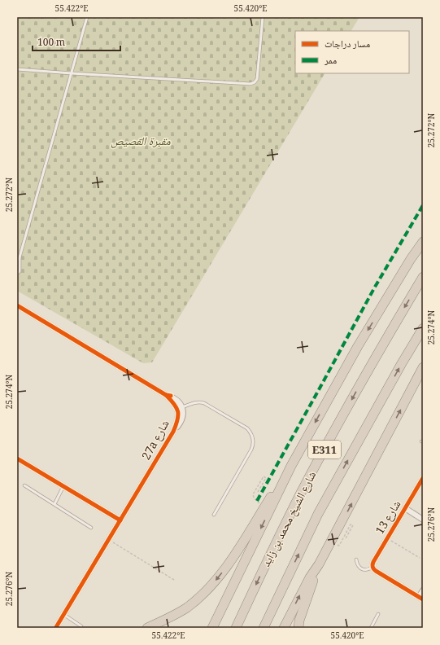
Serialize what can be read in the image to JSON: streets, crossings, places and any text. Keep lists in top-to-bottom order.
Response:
{
  "streets": {
    "highway": ["E311", "شارع الشيخ محمد بن زايد"],
    "street": ["27a شارع", "شارع 13"]
  },
  "parks": ["مقبرة القصيص"],
  "legend": ["مسار دراجات", "ممر"],
  "scale_bar": "100 m",
  "coordinates": [
    "55.422°E",
    "55.420°E",
    "25.272°N",
    "25.274°N",
    "25.276°N"
  ]
}
